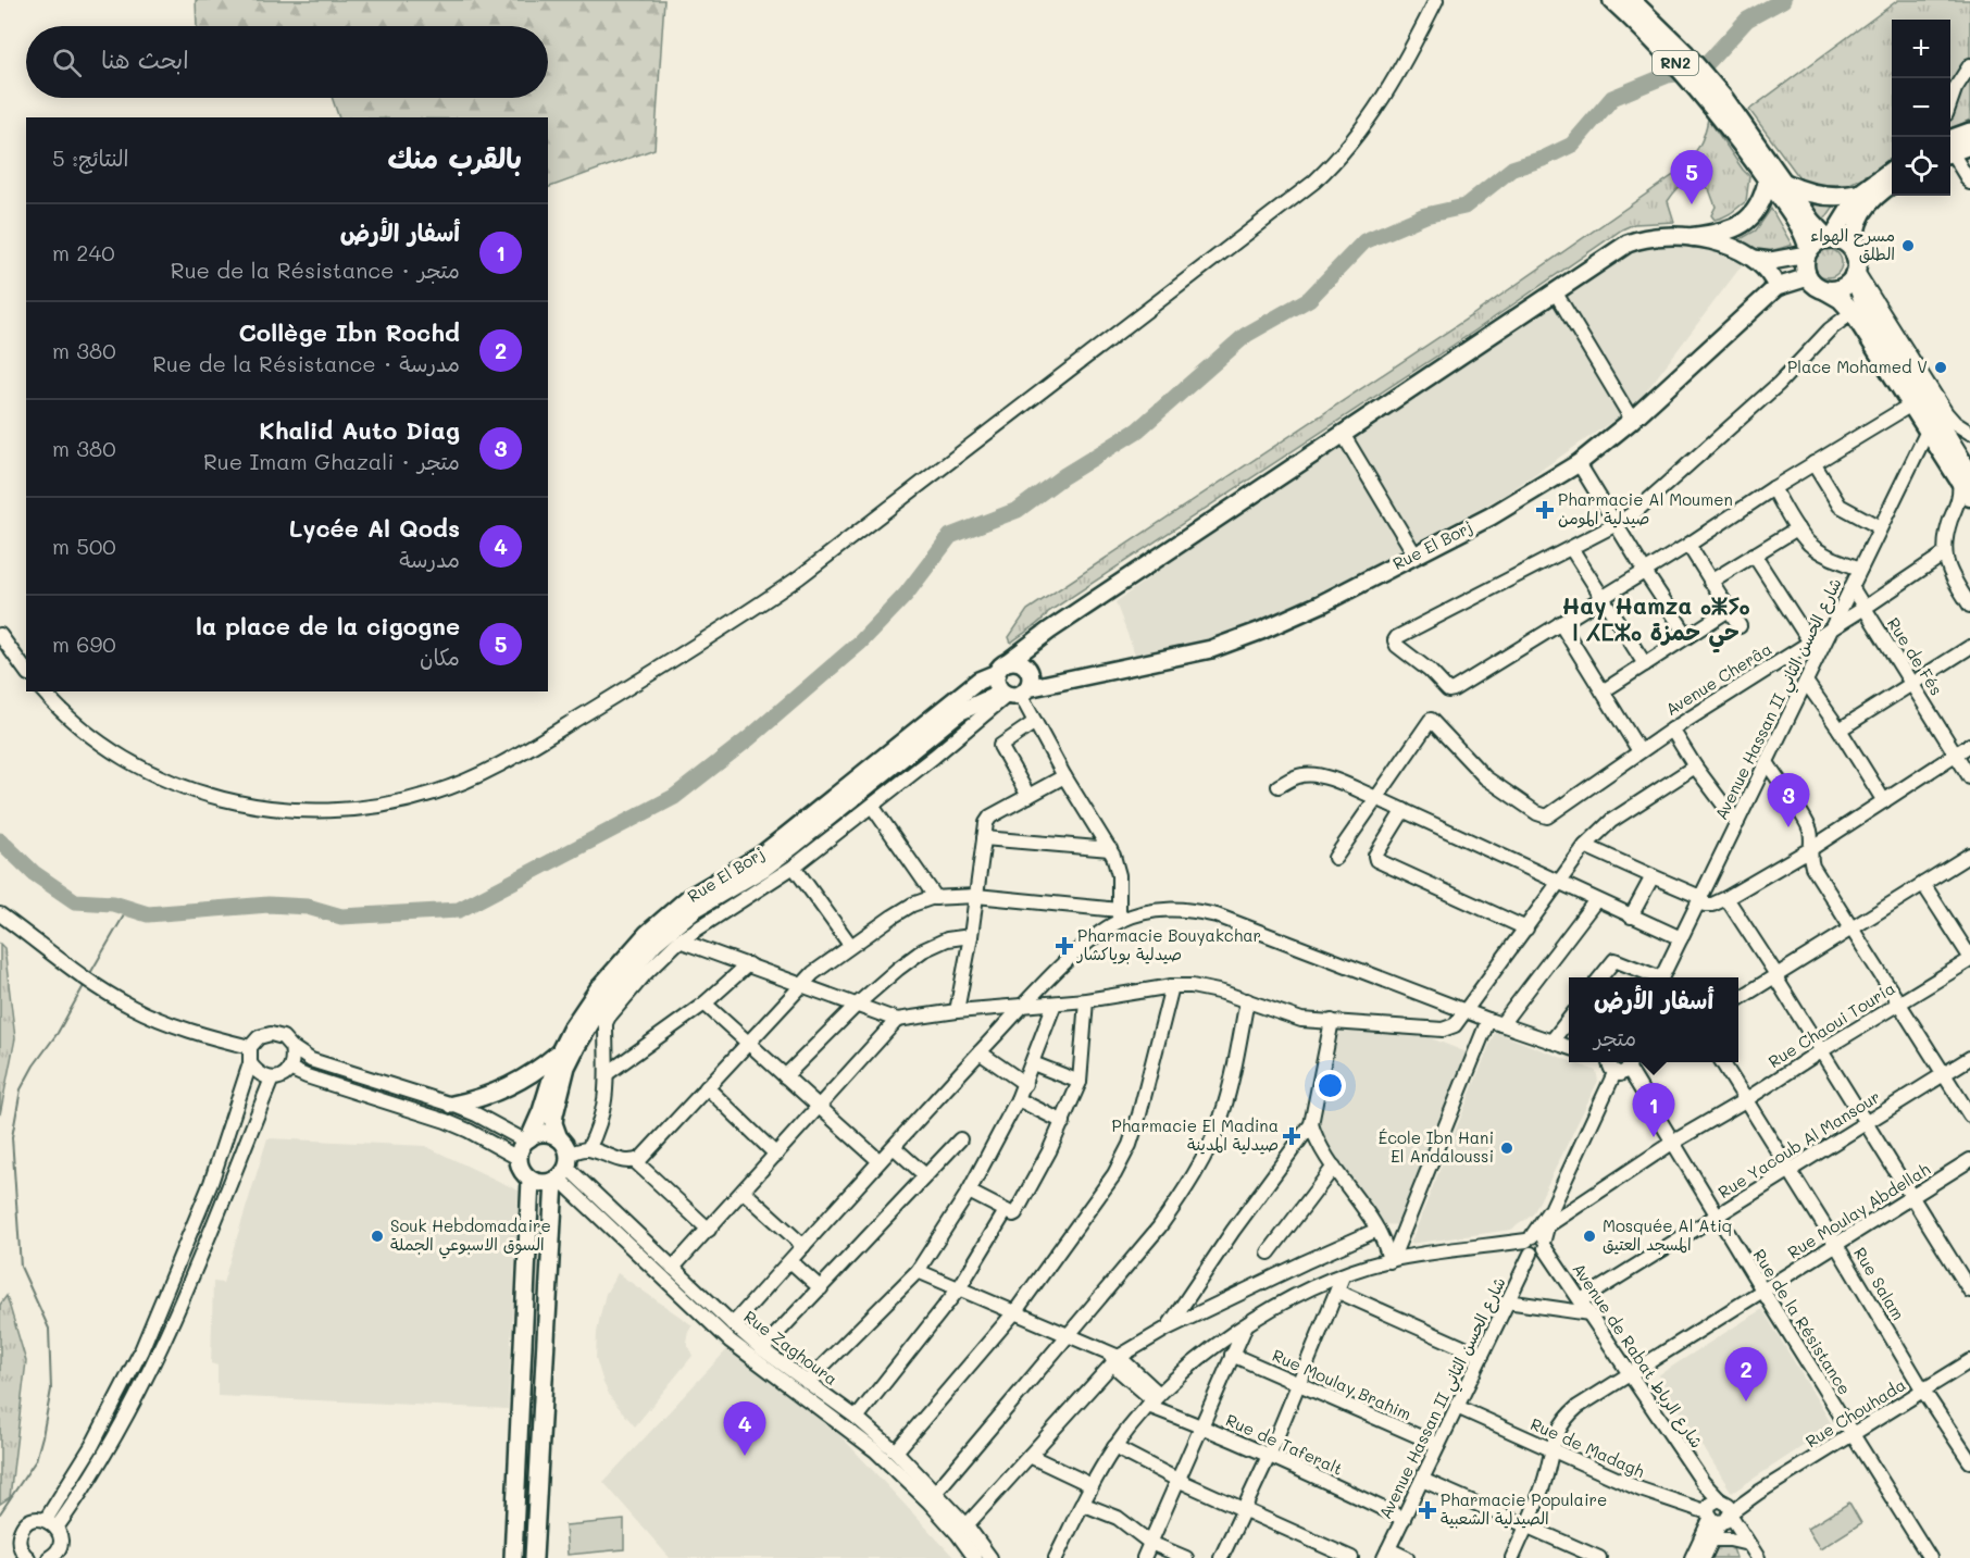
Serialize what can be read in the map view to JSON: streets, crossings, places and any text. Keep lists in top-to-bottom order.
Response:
{
  "streets": {
    "highway": ["RN2"],
    "main road": ["Rue El Borj"],
    "street": [
      "Rue de Fés",
      "Avenue Cherâa",
      "Avenue Hassan II شارع الحسن الثاني",
      "Rue Chaoui Touria",
      "Rue Yacoub Al Mansour",
      "Rue Moulay Abdellah",
      "Rue Salam",
      "Rue de la Résistance",
      "Rue Zaghoura",
      "Avenue de Rabat شارع الرباط",
      "Rue Moulay Brahim",
      "Rue Chouhada",
      "Rue de Taferalt",
      "Rue de Madagh"
    ]
  },
  "crossings": [
    ["Rue El Borj", "Rue Zaghoura"],
    ["Rue de Fés", "Avenue Cherâa"],
    ["Rue de Fés", "Avenue Hassan II شارع الحسن الثاني"],
    ["Avenue Cherâa", "Avenue Hassan II شارع الحسن الثاني"],
    ["Avenue Hassan II شارع الحسن الثاني", "Rue Chaoui Touria"],
    ["Avenue Hassan II شارع الحسن الثاني", "Avenue de Rabat شارع الرباط"],
    ["Avenue Hassan II شارع الحسن الثاني", "Rue Moulay Brahim"],
    ["Avenue Hassan II شارع الحسن الثاني", "Rue de Taferalt"],
    ["Avenue Hassan II شارع الحسن الثاني", "Rue de Madagh"],
    ["Rue Chaoui Touria", "Rue Salam"],
    ["Rue Chaoui Touria", "Rue de la Résistance"],
    ["Rue Yacoub Al Mansour", "Rue Salam"],
    ["Rue Yacoub Al Mansour", "Rue de la Résistance"],
    ["Rue Yacoub Al Mansour", "Avenue de Rabat شارع الرباط"],
    ["Rue Moulay Abdellah", "Rue Salam"],
    ["Rue Moulay Abdellah", "Rue de la Résistance"],
    ["Rue Moulay Abdellah", "Avenue de Rabat شارع الرباط"],
    ["Rue Moulay Abdellah", "Rue de Madagh"],
    ["Rue Salam", "Rue Chouhada"],
    ["Rue de la Résistance", "Rue Chouhada"],
    ["Avenue de Rabat شارع الرباط", "Rue Chouhada"],
    ["Avenue de Rabat شارع الرباط", "Rue de Madagh"],
    ["Rue Chouhada", "Rue de Madagh"]
  ],
  "districts": ["Hay Hamza ⴰⵥⵢⴰ ⵏ ⵃⵎⵣⴰ حي حمزة"],
  "places": {
    "other": [
      "مسرح الهواء الطلق",
      "Place Mohamed V",
      "École Ibn Hani El Andaloussi",
      "Souk Hebdomadaire السوق الاسبوعي الجملة",
      "Mosquée Al Atiq المسجد العتيق"
    ],
    "health": [
      "Pharmacie Al Moumen صيدلية المومن",
      "Pharmacie Bouyakchar صيدلية بوياكشار",
      "Pharmacie El Madina صيدلية المدينة",
      "Pharmacie Populaire الصيدلية الشعبية"
    ]
  },
  "page": {
    "map_buttons": ["+", "−"],
    "search": "ابحث هنا",
    "heading": ["بالقرب منك", "النتائج: 5"],
    "pins": [
      "5",
      "3",
      "1",
      "2",
      "4"
    ],
    "list": [
      {
        "mark": "1",
        "name": "أسفار الأرض",
        "note": "متجر · Rue de la Résistance",
        "value": "240 m"
      },
      {
        "mark": "2",
        "name": "Collège Ibn Rochd",
        "note": "مدرسة · Rue de la Résistance",
        "value": "380 m"
      },
      {
        "mark": "3",
        "name": "Khalid Auto Diag",
        "note": "متجر · Rue Imam Ghazali",
        "value": "380 m"
      },
      {
        "mark": "4",
        "name": "Lycée Al Qods",
        "note": "مدرسة",
        "value": "500 m"
      },
      {
        "mark": "5",
        "name": "la place de la cigogne",
        "note": "مكان",
        "value": "690 m"
      }
    ],
    "popup": ["أسفار الأرض", "متجر"]
  }
}
